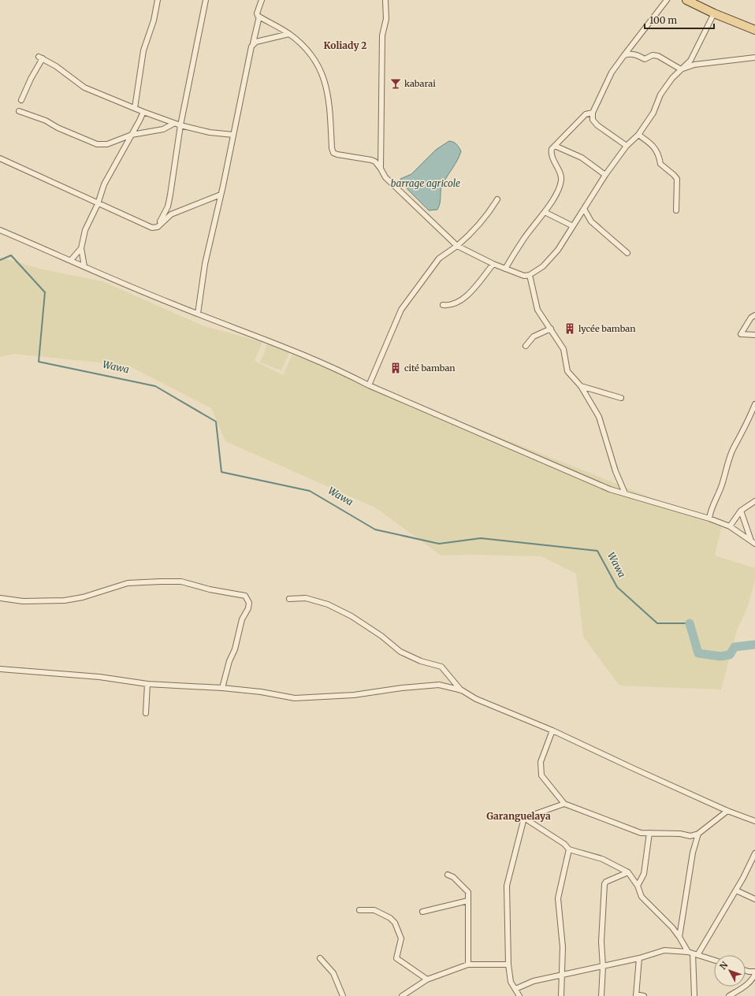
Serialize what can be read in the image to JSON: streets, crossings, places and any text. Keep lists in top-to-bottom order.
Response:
{
  "districts": ["Koliady 2", "Garanguelaya"],
  "water": ["barrage agricole", "Wawa"],
  "places": {
    "bar": ["kabarai"],
    "building": ["lycée bamban", "cité bamban"]
  },
  "scale_bar": "100 m",
  "north": "top left"
}
